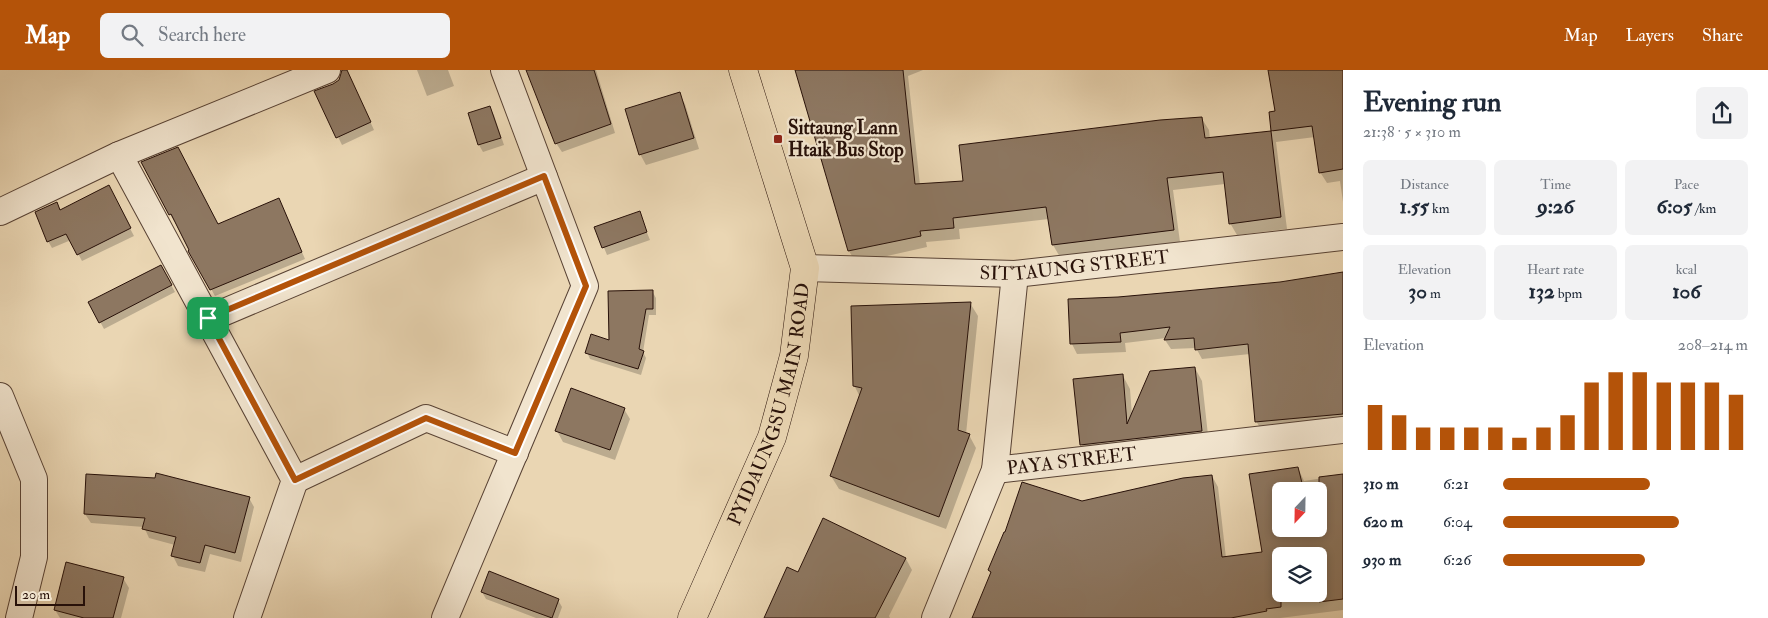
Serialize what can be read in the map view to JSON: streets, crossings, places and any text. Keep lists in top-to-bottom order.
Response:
{
  "streets": {
    "main road": ["PYIDAUNGSU MAIN ROAD"],
    "street": ["SITTAUNG STREET", "PAYA STREET"]
  },
  "crossings": [
    ["SITTAUNG STREET", "PYIDAUNGSU MAIN ROAD"],
    ["SITTAUNG STREET", "PAYA STREET"]
  ],
  "places": {
    "transit": ["Sittaung Lann Htaik Bus Stop"]
  },
  "scale_bar": "20 m",
  "north": "bottom",
  "page": {
    "header": "Map",
    "search": "Search here",
    "nav": ["Map", "Layers", "Share"],
    "heading": ["Evening run", "21:38 · 5 × 310 m"],
    "stats": [
      ["Distance", "1.55 km"],
      ["Time", "9:26"],
      ["Pace", "6:05 /km"],
      ["Elevation", "30 m"],
      ["Heart rate", "132 bpm"],
      ["kcal", "106"]
    ],
    "chart": ["Elevation", "208–214 m"],
    "list": [
      {
        "name": "310 m",
        "note": "6:21"
      },
      {
        "name": "620 m",
        "note": "6:04"
      },
      {
        "name": "930 m",
        "note": "6:26"
      }
    ],
    "scale": "20 m"
  }
}
